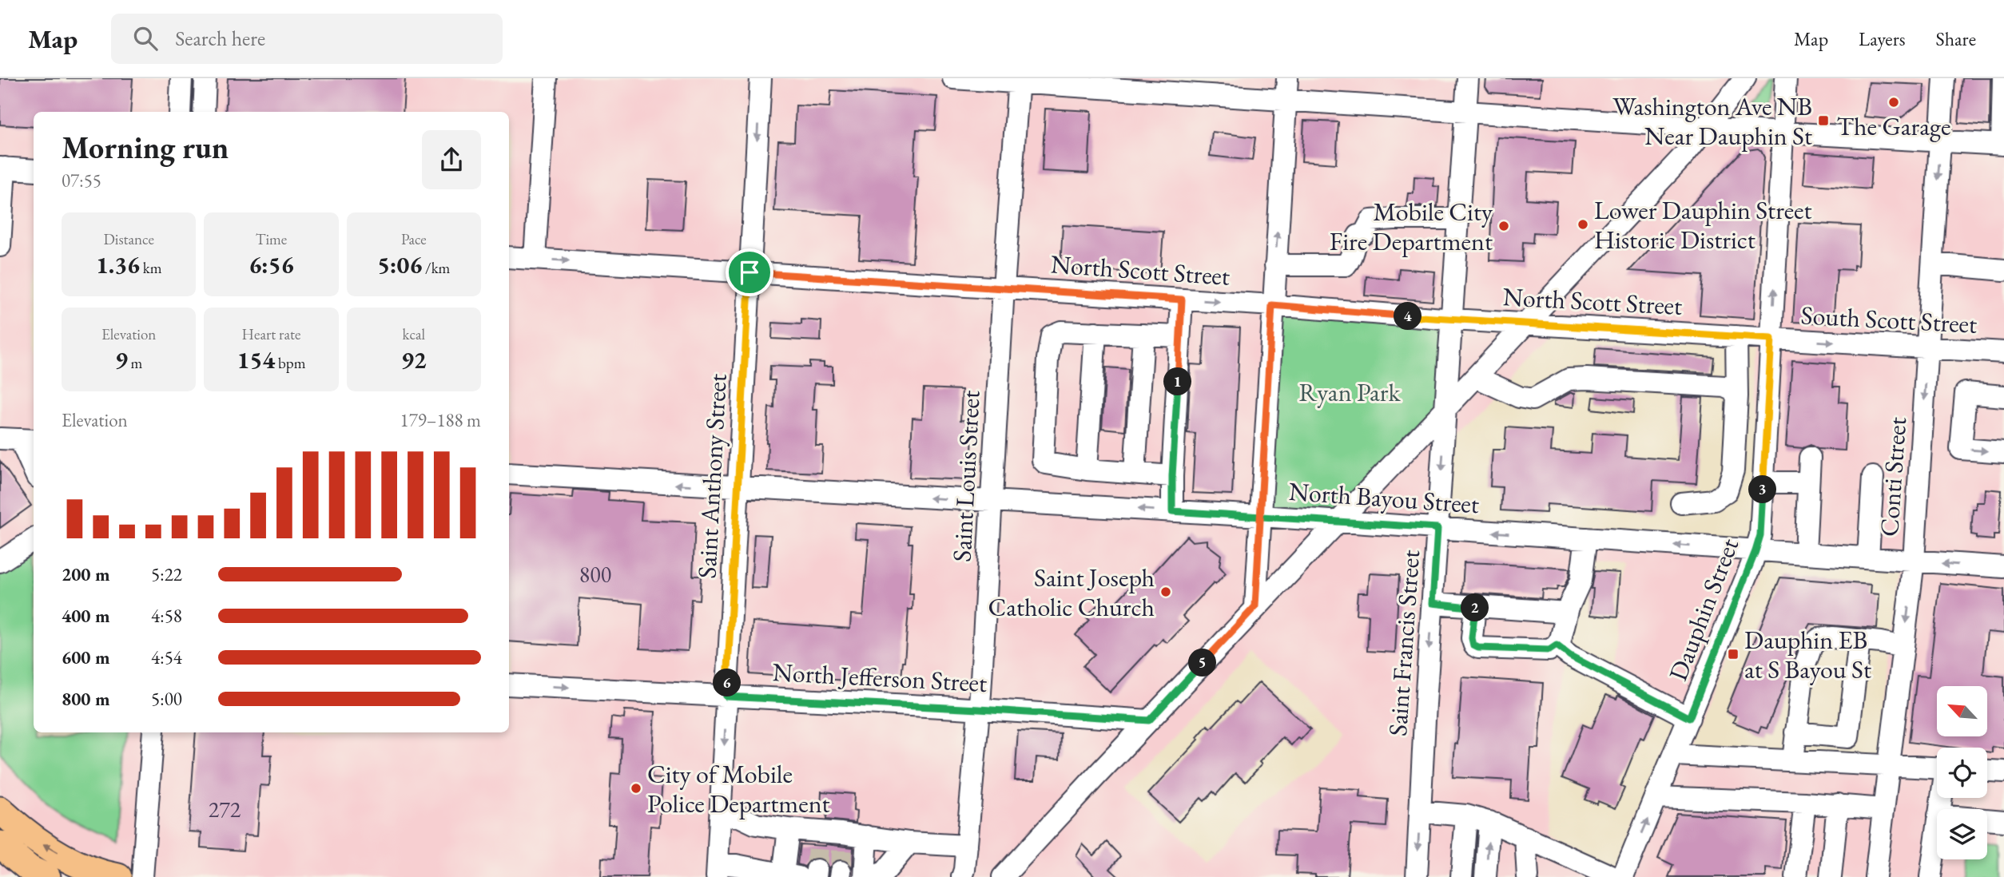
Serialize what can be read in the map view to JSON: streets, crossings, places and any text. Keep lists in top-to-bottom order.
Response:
{
  "streets": {
    "street": [
      "North Scott Street",
      "South Scott Street",
      "Saint Anthony Street",
      "Saint Louis Street",
      "Conti Street",
      "North Bayou Street",
      "Dauphin Street",
      "Saint Francis Street",
      "North Jefferson Street"
    ]
  },
  "crossings": [
    ["North Scott Street", "South Scott Street"],
    ["North Scott Street", "Saint Anthony Street"],
    ["North Scott Street", "Saint Louis Street"],
    ["North Scott Street", "Dauphin Street"],
    ["North Scott Street", "Saint Francis Street"],
    ["South Scott Street", "Conti Street"],
    ["South Scott Street", "Dauphin Street"],
    ["Saint Anthony Street", "North Bayou Street"],
    ["Saint Anthony Street", "North Jefferson Street"],
    ["Saint Louis Street", "North Bayou Street"],
    ["Saint Louis Street", "North Jefferson Street"],
    ["Conti Street", "North Bayou Street"],
    ["North Bayou Street", "Dauphin Street"],
    ["North Bayou Street", "Saint Francis Street"]
  ],
  "one_way": ["South Scott Street", "Saint Anthony Street"],
  "parks": ["Ryan Park"],
  "places": {
    "other": [
      "The Garage",
      "Lower Dauphin Street Historic District",
      "Mobile City Fire Department",
      "Saint Joseph Catholic Church",
      "City of Mobile Police Department"
    ],
    "transit": ["Washington Ave NB Near Dauphin St", "Dauphin EB at S Bayou St"]
  },
  "house_numbers": ["800", "272"],
  "north": "top left",
  "page": {
    "header": "Map",
    "search": "Search here",
    "nav": ["Map", "Layers", "Share"],
    "heading": ["Morning run", "07:55"],
    "stats": [
      ["Distance", "1.36 km"],
      ["Time", "6:56"],
      ["Pace", "5:06 /km"],
      ["Elevation", "9 m"],
      ["Heart rate", "154 bpm"],
      ["kcal", "92"]
    ],
    "pins": [
      "4",
      "1",
      "3",
      "2",
      "5",
      "6"
    ],
    "chart": ["Elevation", "179–188 m"],
    "list": [
      {
        "name": "200 m",
        "note": "5:22"
      },
      {
        "name": "400 m",
        "note": "4:58"
      },
      {
        "name": "600 m",
        "note": "4:54"
      },
      {
        "name": "800 m",
        "note": "5:00"
      }
    ]
  }
}
